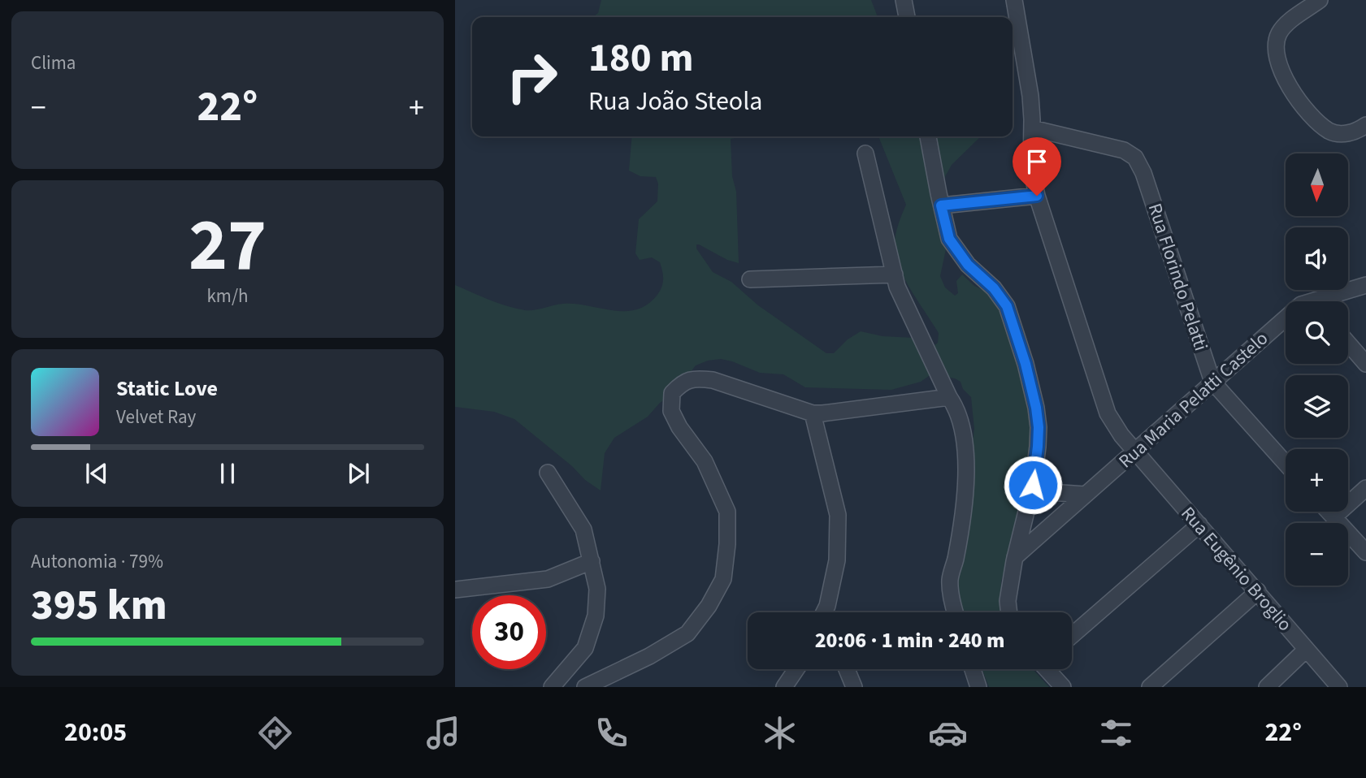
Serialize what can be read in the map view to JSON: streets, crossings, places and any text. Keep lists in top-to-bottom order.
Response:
{
  "streets": {
    "street": ["Rua Florindo Pelatti", "Rua Maria Pelatti Castelo", "Rua Eugênio Broglio"]
  },
  "crossings": [
    ["Rua Florindo Pelatti", "Rua Maria Pelatti Castelo"],
    ["Rua Florindo Pelatti", "Rua Eugênio Broglio"],
    ["Rua Maria Pelatti Castelo", "Rua Eugênio Broglio"]
  ],
  "north": "bottom",
  "page": {
    "tile": [
      "Clima",
      ["27", "km/h"],
      ["Autonomia · 79%", "395 km"]
    ],
    "turn": ["180 m", "Rua João Steola"],
    "heat": ["−", "22°", "+"],
    "map_buttons": ["+", "−"],
    "song": ["Static Love", "Velvet Ray"],
    "limit": "30",
    "trip": "20:06 · 1 min · 240 m",
    "tabs": ["20:05", "22°"]
  }
}
